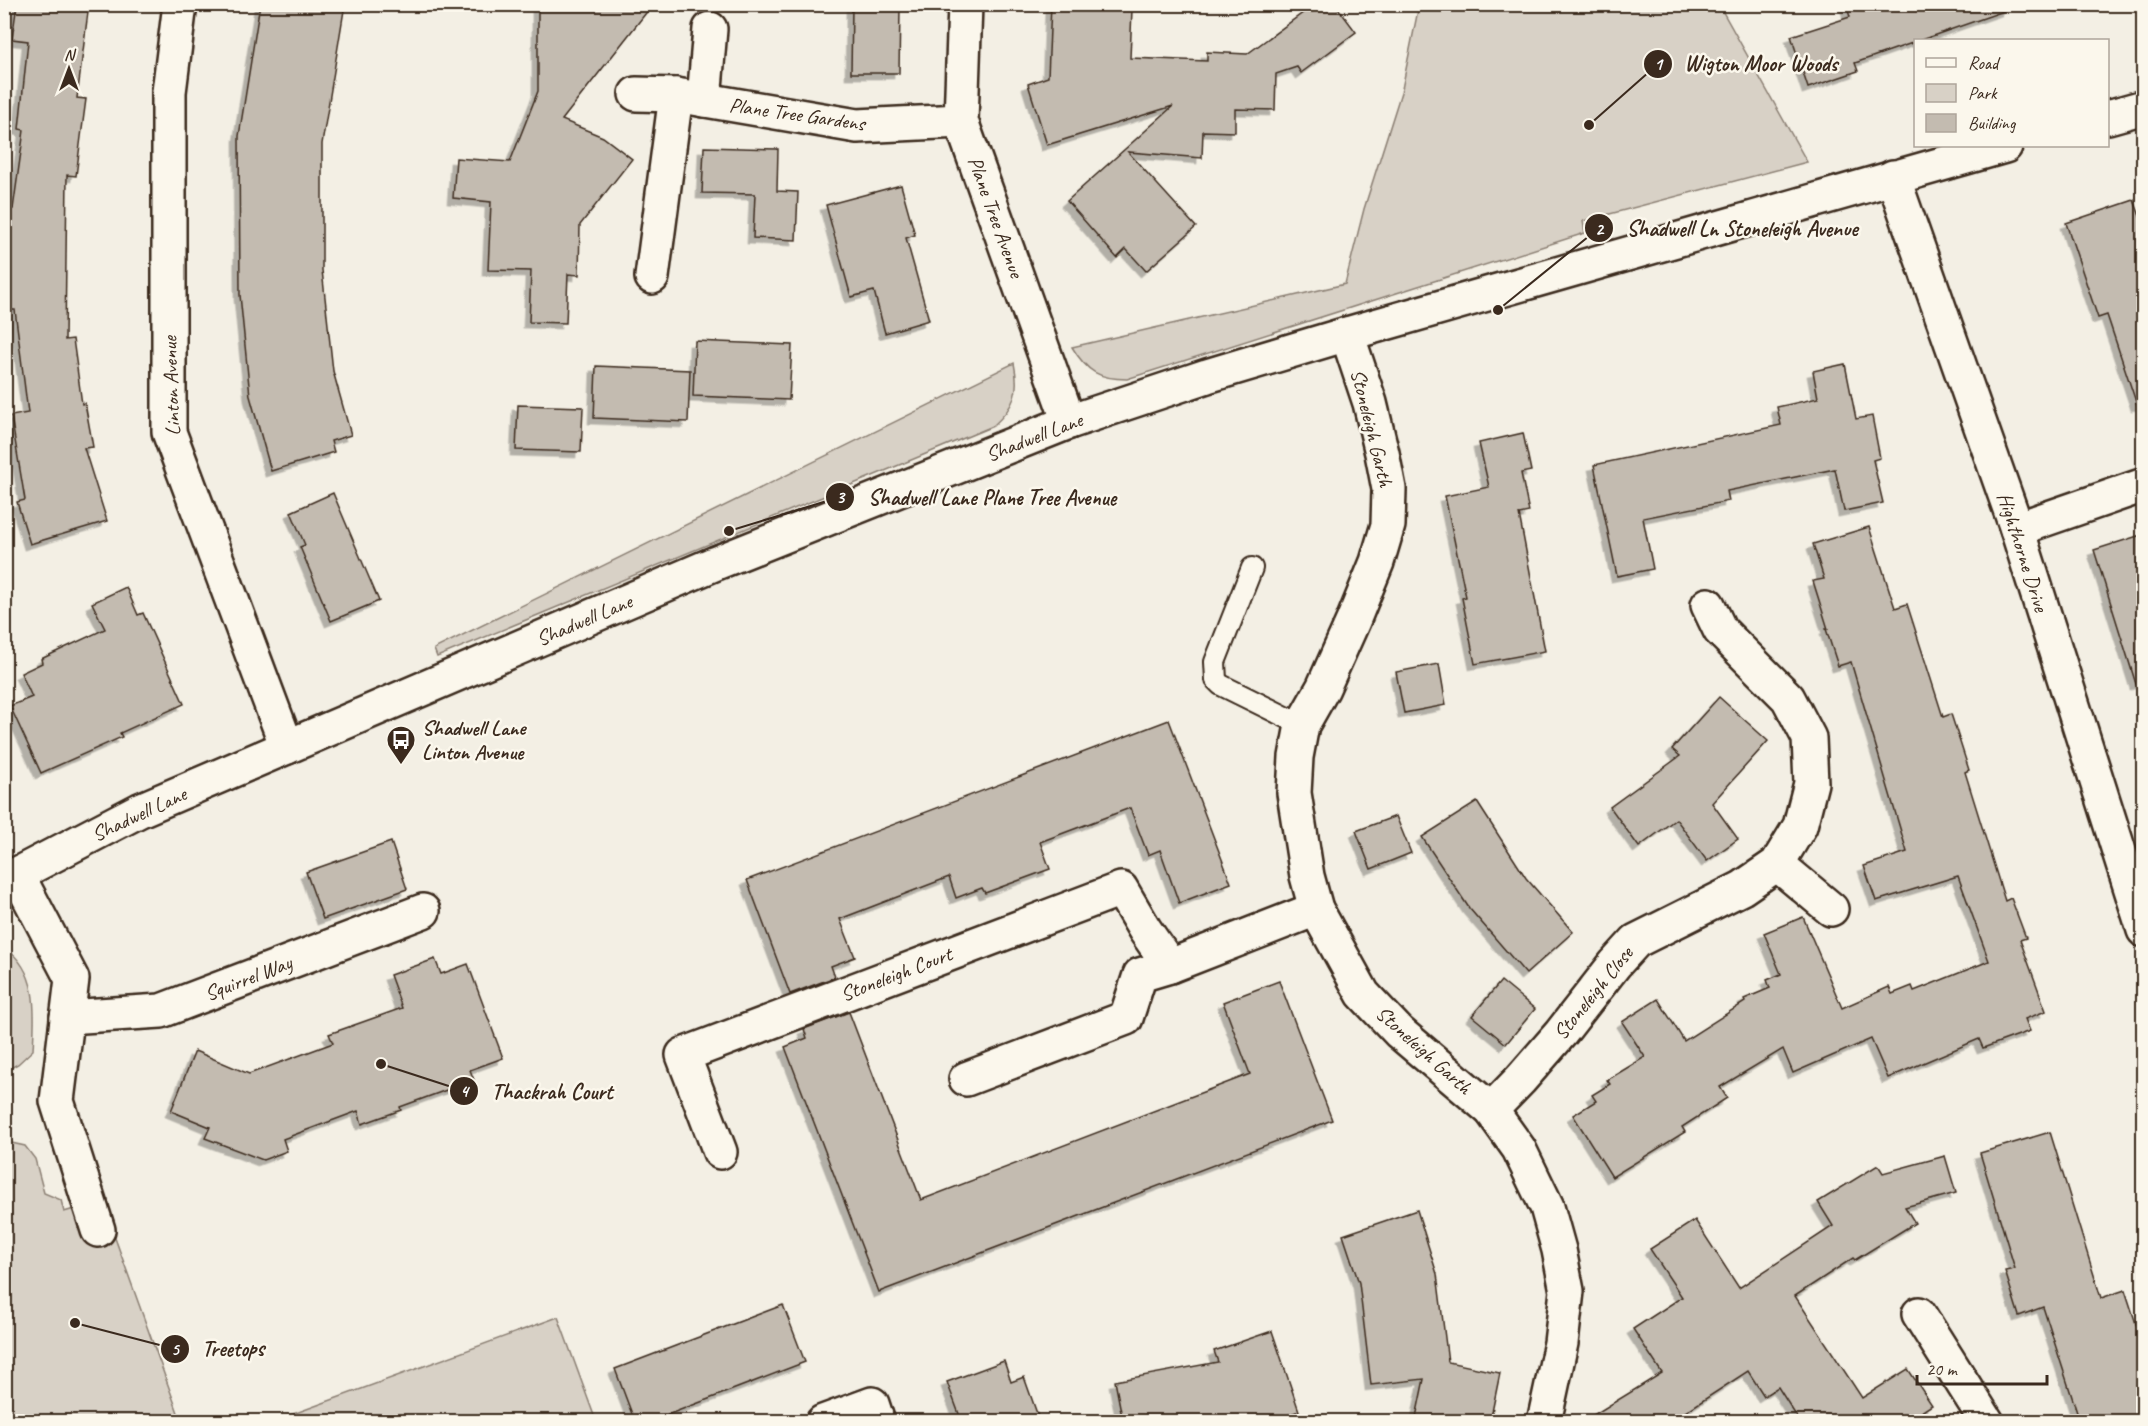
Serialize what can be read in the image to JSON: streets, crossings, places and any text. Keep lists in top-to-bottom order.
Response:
{
  "streets": {
    "street": [
      "Plane Tree Gardens",
      "Plane Tree Avenue",
      "Linton Avenue",
      "Stoneleigh Garth",
      "Shadwell Lane",
      "Highthorne Drive",
      "Stoneleigh Court",
      "Squirrel Way",
      "Stoneleigh Close"
    ]
  },
  "crossings": [
    ["Plane Tree Gardens", "Plane Tree Avenue"],
    ["Plane Tree Avenue", "Shadwell Lane"],
    ["Linton Avenue", "Shadwell Lane"],
    ["Stoneleigh Garth", "Shadwell Lane"],
    ["Stoneleigh Garth", "Stoneleigh Close"],
    ["Shadwell Lane", "Highthorne Drive"]
  ],
  "places": {
    "other": [
      "Wigton Moor Woods",
      "Shadwell Ln Stoneleigh Avenue",
      "Shadwell Lane Plane Tree Avenue",
      "Thackrah Court",
      "Treetops"
    ],
    "bus stop": ["Shadwell Lane Linton Avenue"]
  },
  "legend": ["Road", "Park", "Building"],
  "scale_bar": "20 m",
  "north": "top"
}
